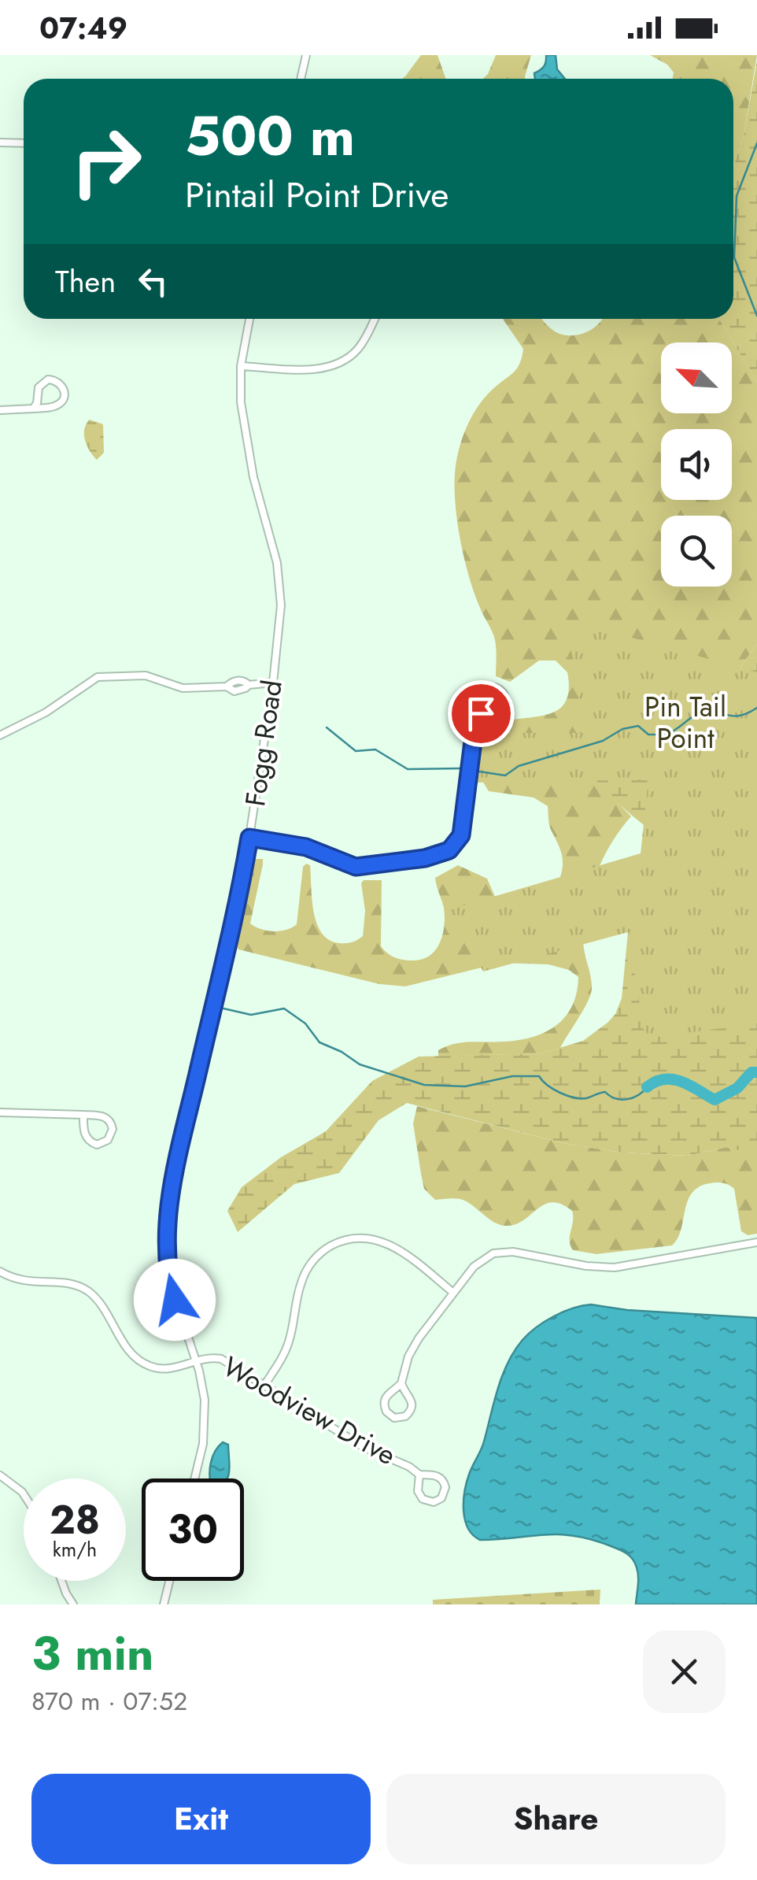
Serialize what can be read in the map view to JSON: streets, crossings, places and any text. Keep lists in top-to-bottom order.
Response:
{
  "streets": {
    "street": ["Fogg Road", "Woodview Drive"]
  },
  "crossings": [
    ["Fogg Road", "Woodview Drive"]
  ],
  "parks": ["Pin Tail Point"],
  "north": "top left",
  "page": {
    "status": "07:49",
    "turn": ["500 m", "Pintail Point Drive"],
    "then": "Then",
    "speed": "28 km/h",
    "limit": "30",
    "heading": ["3 min", "870 m · 07:52"],
    "buttons": ["Exit", "Share"]
  }
}
